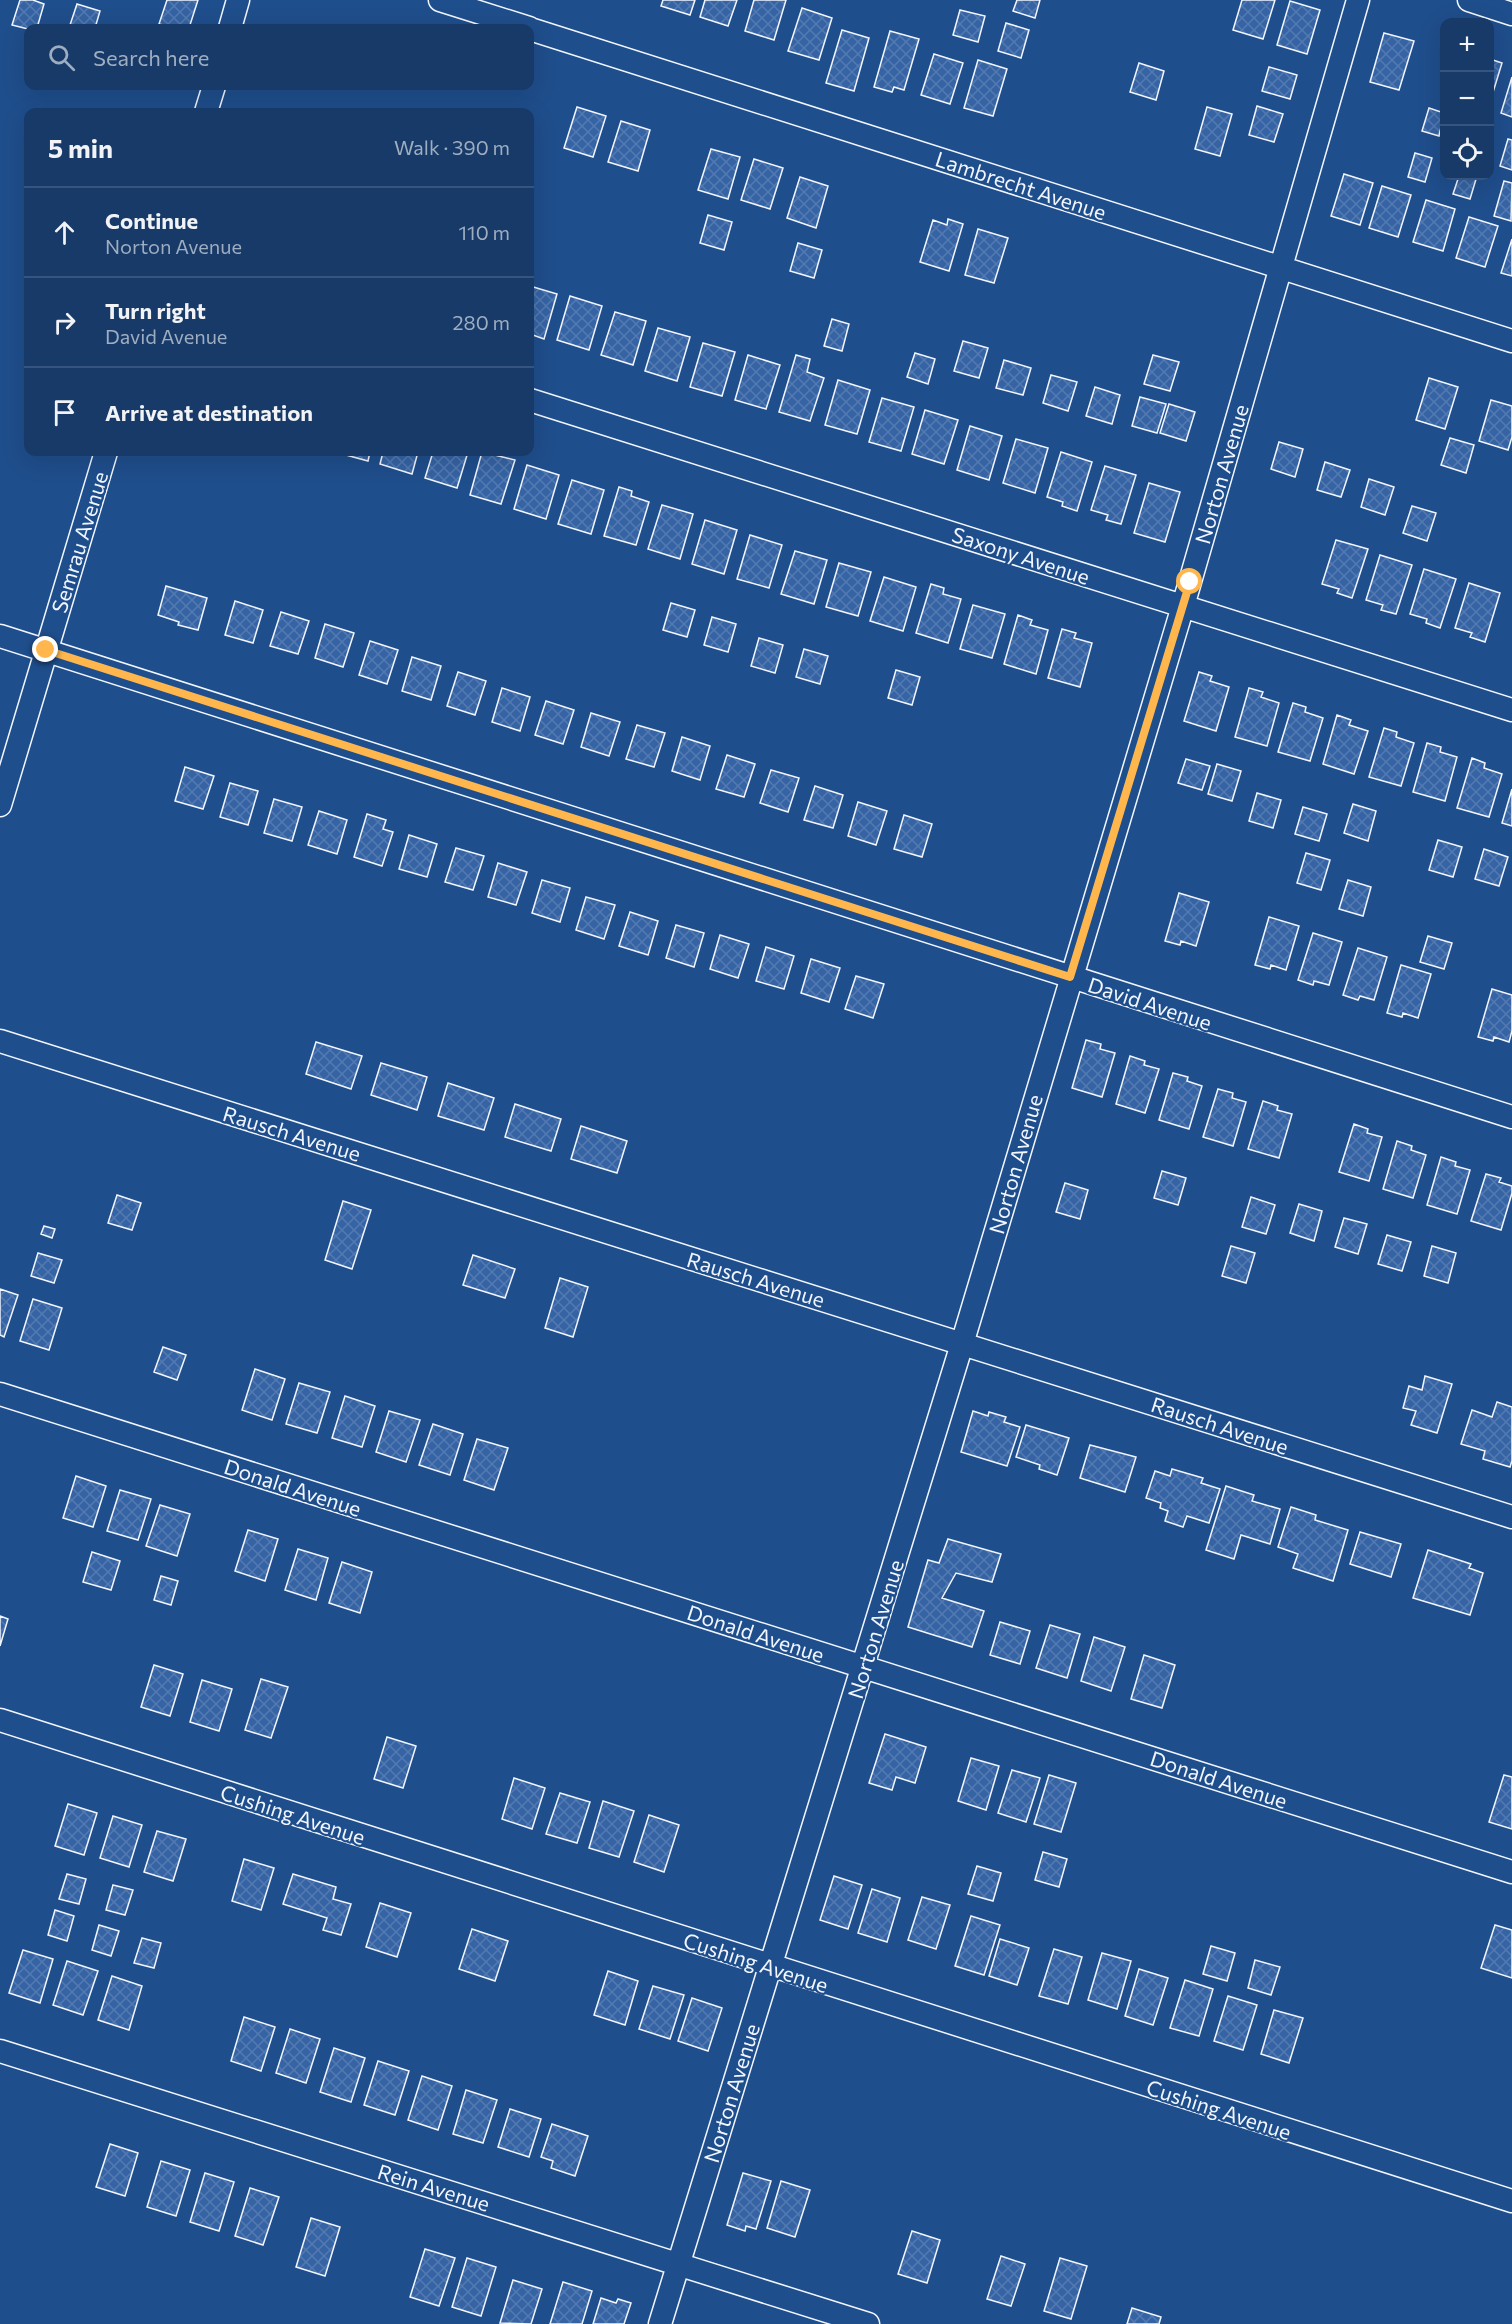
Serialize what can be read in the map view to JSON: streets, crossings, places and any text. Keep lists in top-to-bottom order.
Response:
{
  "streets": {
    "street": [
      "Lambrecht Avenue",
      "Norton Avenue",
      "Semrau Avenue",
      "Saxony Avenue",
      "David Avenue",
      "Rausch Avenue",
      "Donald Avenue",
      "Cushing Avenue",
      "Rein Avenue"
    ]
  },
  "crossings": [
    ["Lambrecht Avenue", "Norton Avenue"],
    ["Norton Avenue", "Saxony Avenue"],
    ["Norton Avenue", "David Avenue"],
    ["Norton Avenue", "Rausch Avenue"],
    ["Norton Avenue", "Donald Avenue"],
    ["Norton Avenue", "Cushing Avenue"],
    ["Norton Avenue", "Rein Avenue"],
    ["Semrau Avenue", "David Avenue"]
  ],
  "page": {
    "map_buttons": ["+", "−"],
    "search": "Search here",
    "heading": ["5 min", "Walk · 390 m"],
    "list": [
      ["Continue", "Norton Avenue", "110 m"],
      ["Turn right", "David Avenue", "280 m"],
      "Arrive at destination"
    ]
  }
}
